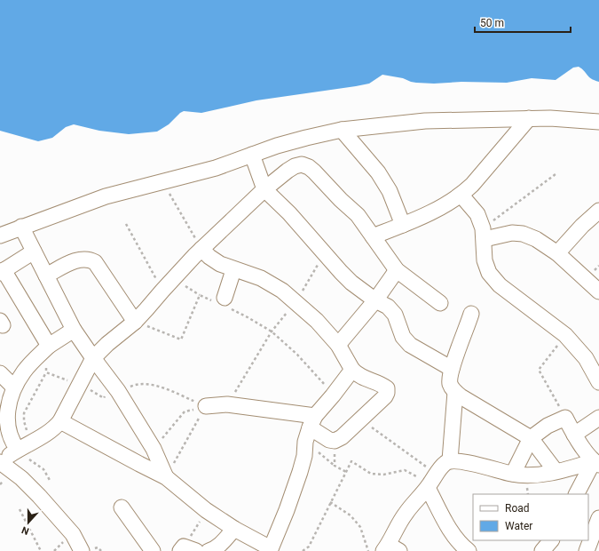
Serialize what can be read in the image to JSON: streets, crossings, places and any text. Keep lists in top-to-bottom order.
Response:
{
  "legend": ["Road", "Water"],
  "scale_bar": "50 m",
  "north": "bottom"
}
